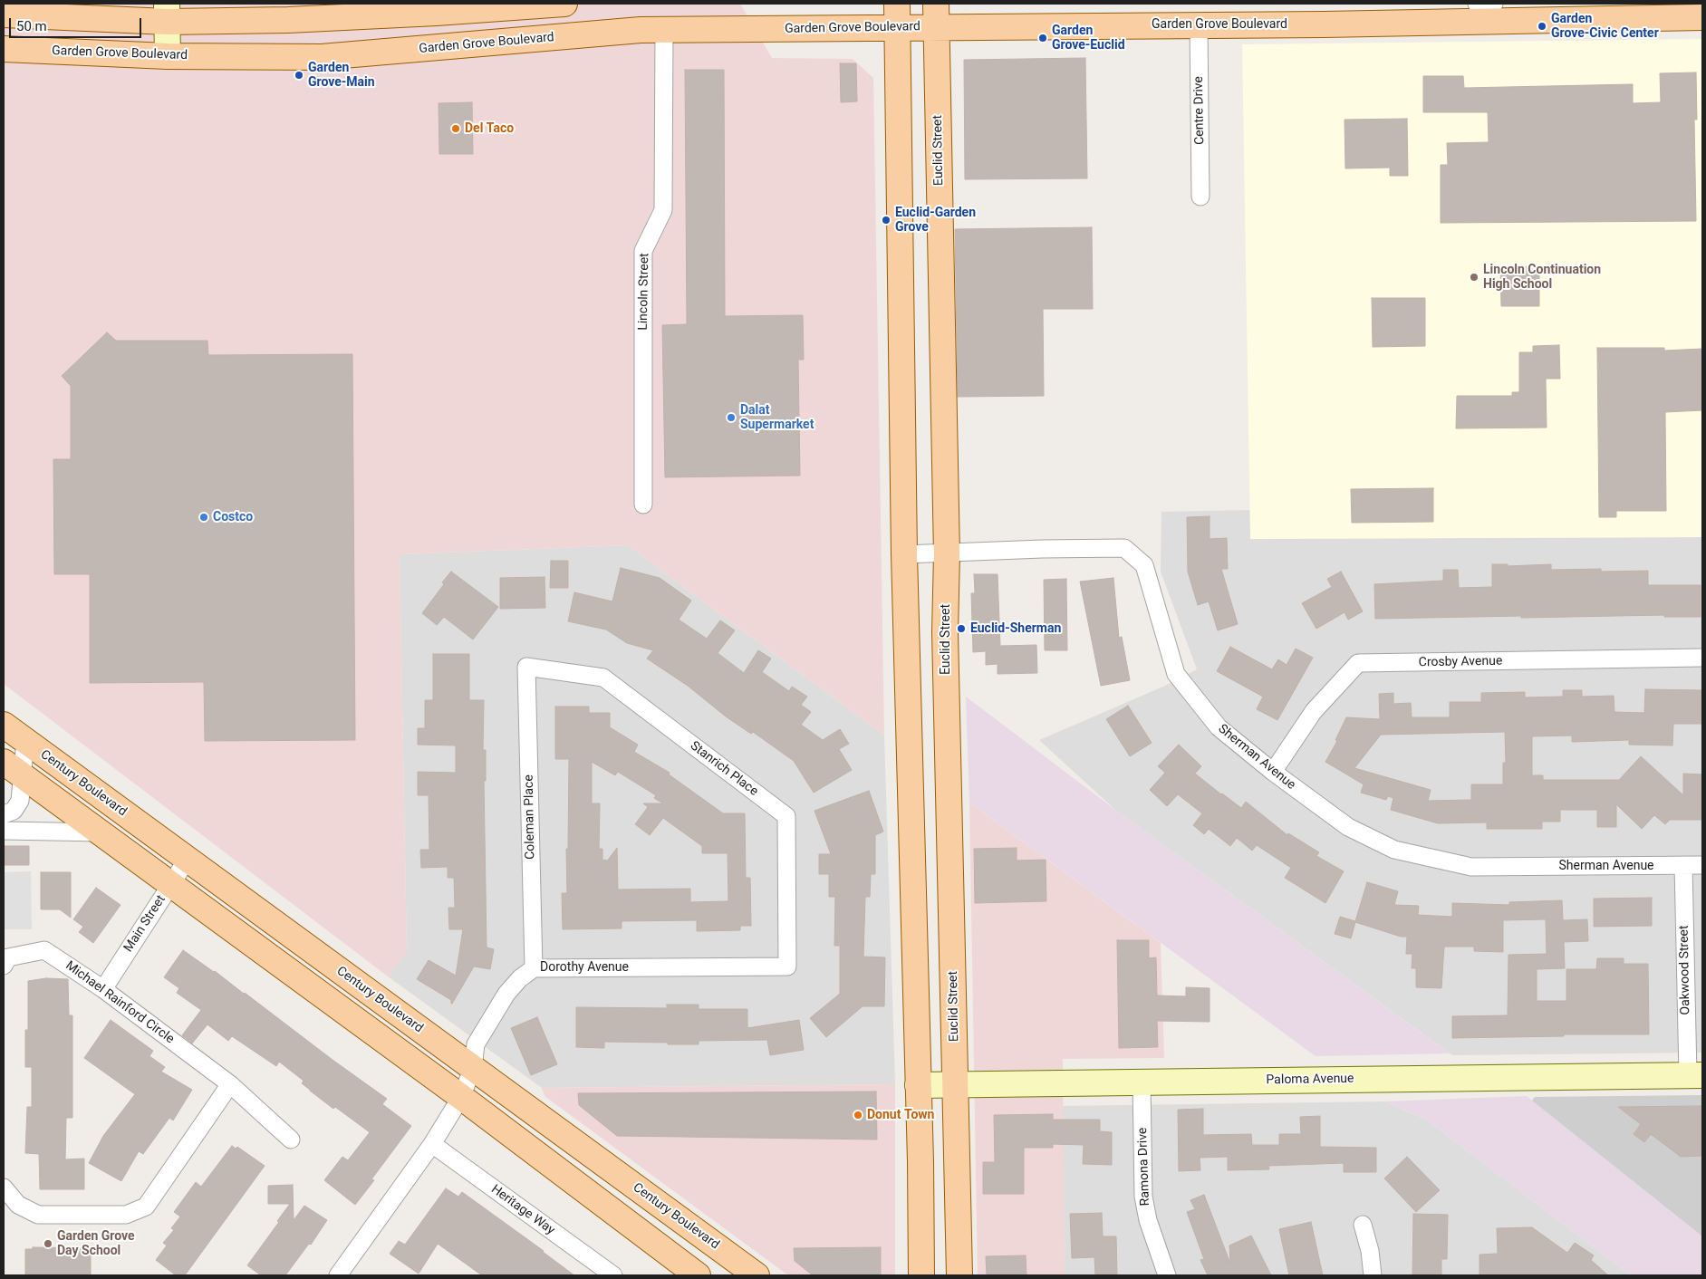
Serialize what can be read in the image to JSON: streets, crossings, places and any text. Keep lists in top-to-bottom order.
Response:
{
  "streets": {
    "main road": ["Garden Grove Boulevard", "Euclid Street", "Century Boulevard"],
    "street": [
      "Centre Drive",
      "Lincoln Street",
      "Crosby Avenue",
      "Sherman Avenue",
      "Stanrich Place",
      "Coleman Place",
      "Main Street",
      "Dorothy Avenue",
      "Oakwood Street",
      "Michael Rainford Circle",
      "Paloma Avenue",
      "Ramona Drive",
      "Heritage Way"
    ]
  },
  "crossings": [
    ["Garden Grove Boulevard", "Centre Drive"],
    ["Garden Grove Boulevard", "Euclid Street"],
    ["Garden Grove Boulevard", "Lincoln Street"],
    ["Euclid Street", "Sherman Avenue"],
    ["Euclid Street", "Paloma Avenue"],
    ["Crosby Avenue", "Sherman Avenue"],
    ["Sherman Avenue", "Oakwood Street"],
    ["Stanrich Place", "Coleman Place"],
    ["Stanrich Place", "Dorothy Avenue"],
    ["Century Boulevard", "Main Street"],
    ["Century Boulevard", "Dorothy Avenue"],
    ["Coleman Place", "Dorothy Avenue"],
    ["Main Street", "Michael Rainford Circle"],
    ["Dorothy Avenue", "Heritage Way"],
    ["Oakwood Street", "Paloma Avenue"],
    ["Paloma Avenue", "Ramona Drive"]
  ],
  "places": [
    "Garden Grove-Civic Center",
    "Garden Grove-Euclid",
    "Garden Grove-Main",
    "Del Taco",
    "Euclid-Garden Grove",
    "Lincoln Continuation High School",
    "Dalat Supermarket",
    "Costco",
    "Euclid-Sherman",
    "Donut Town",
    "Garden Grove Day School"
  ],
  "scale_bar": "50 m"
}
